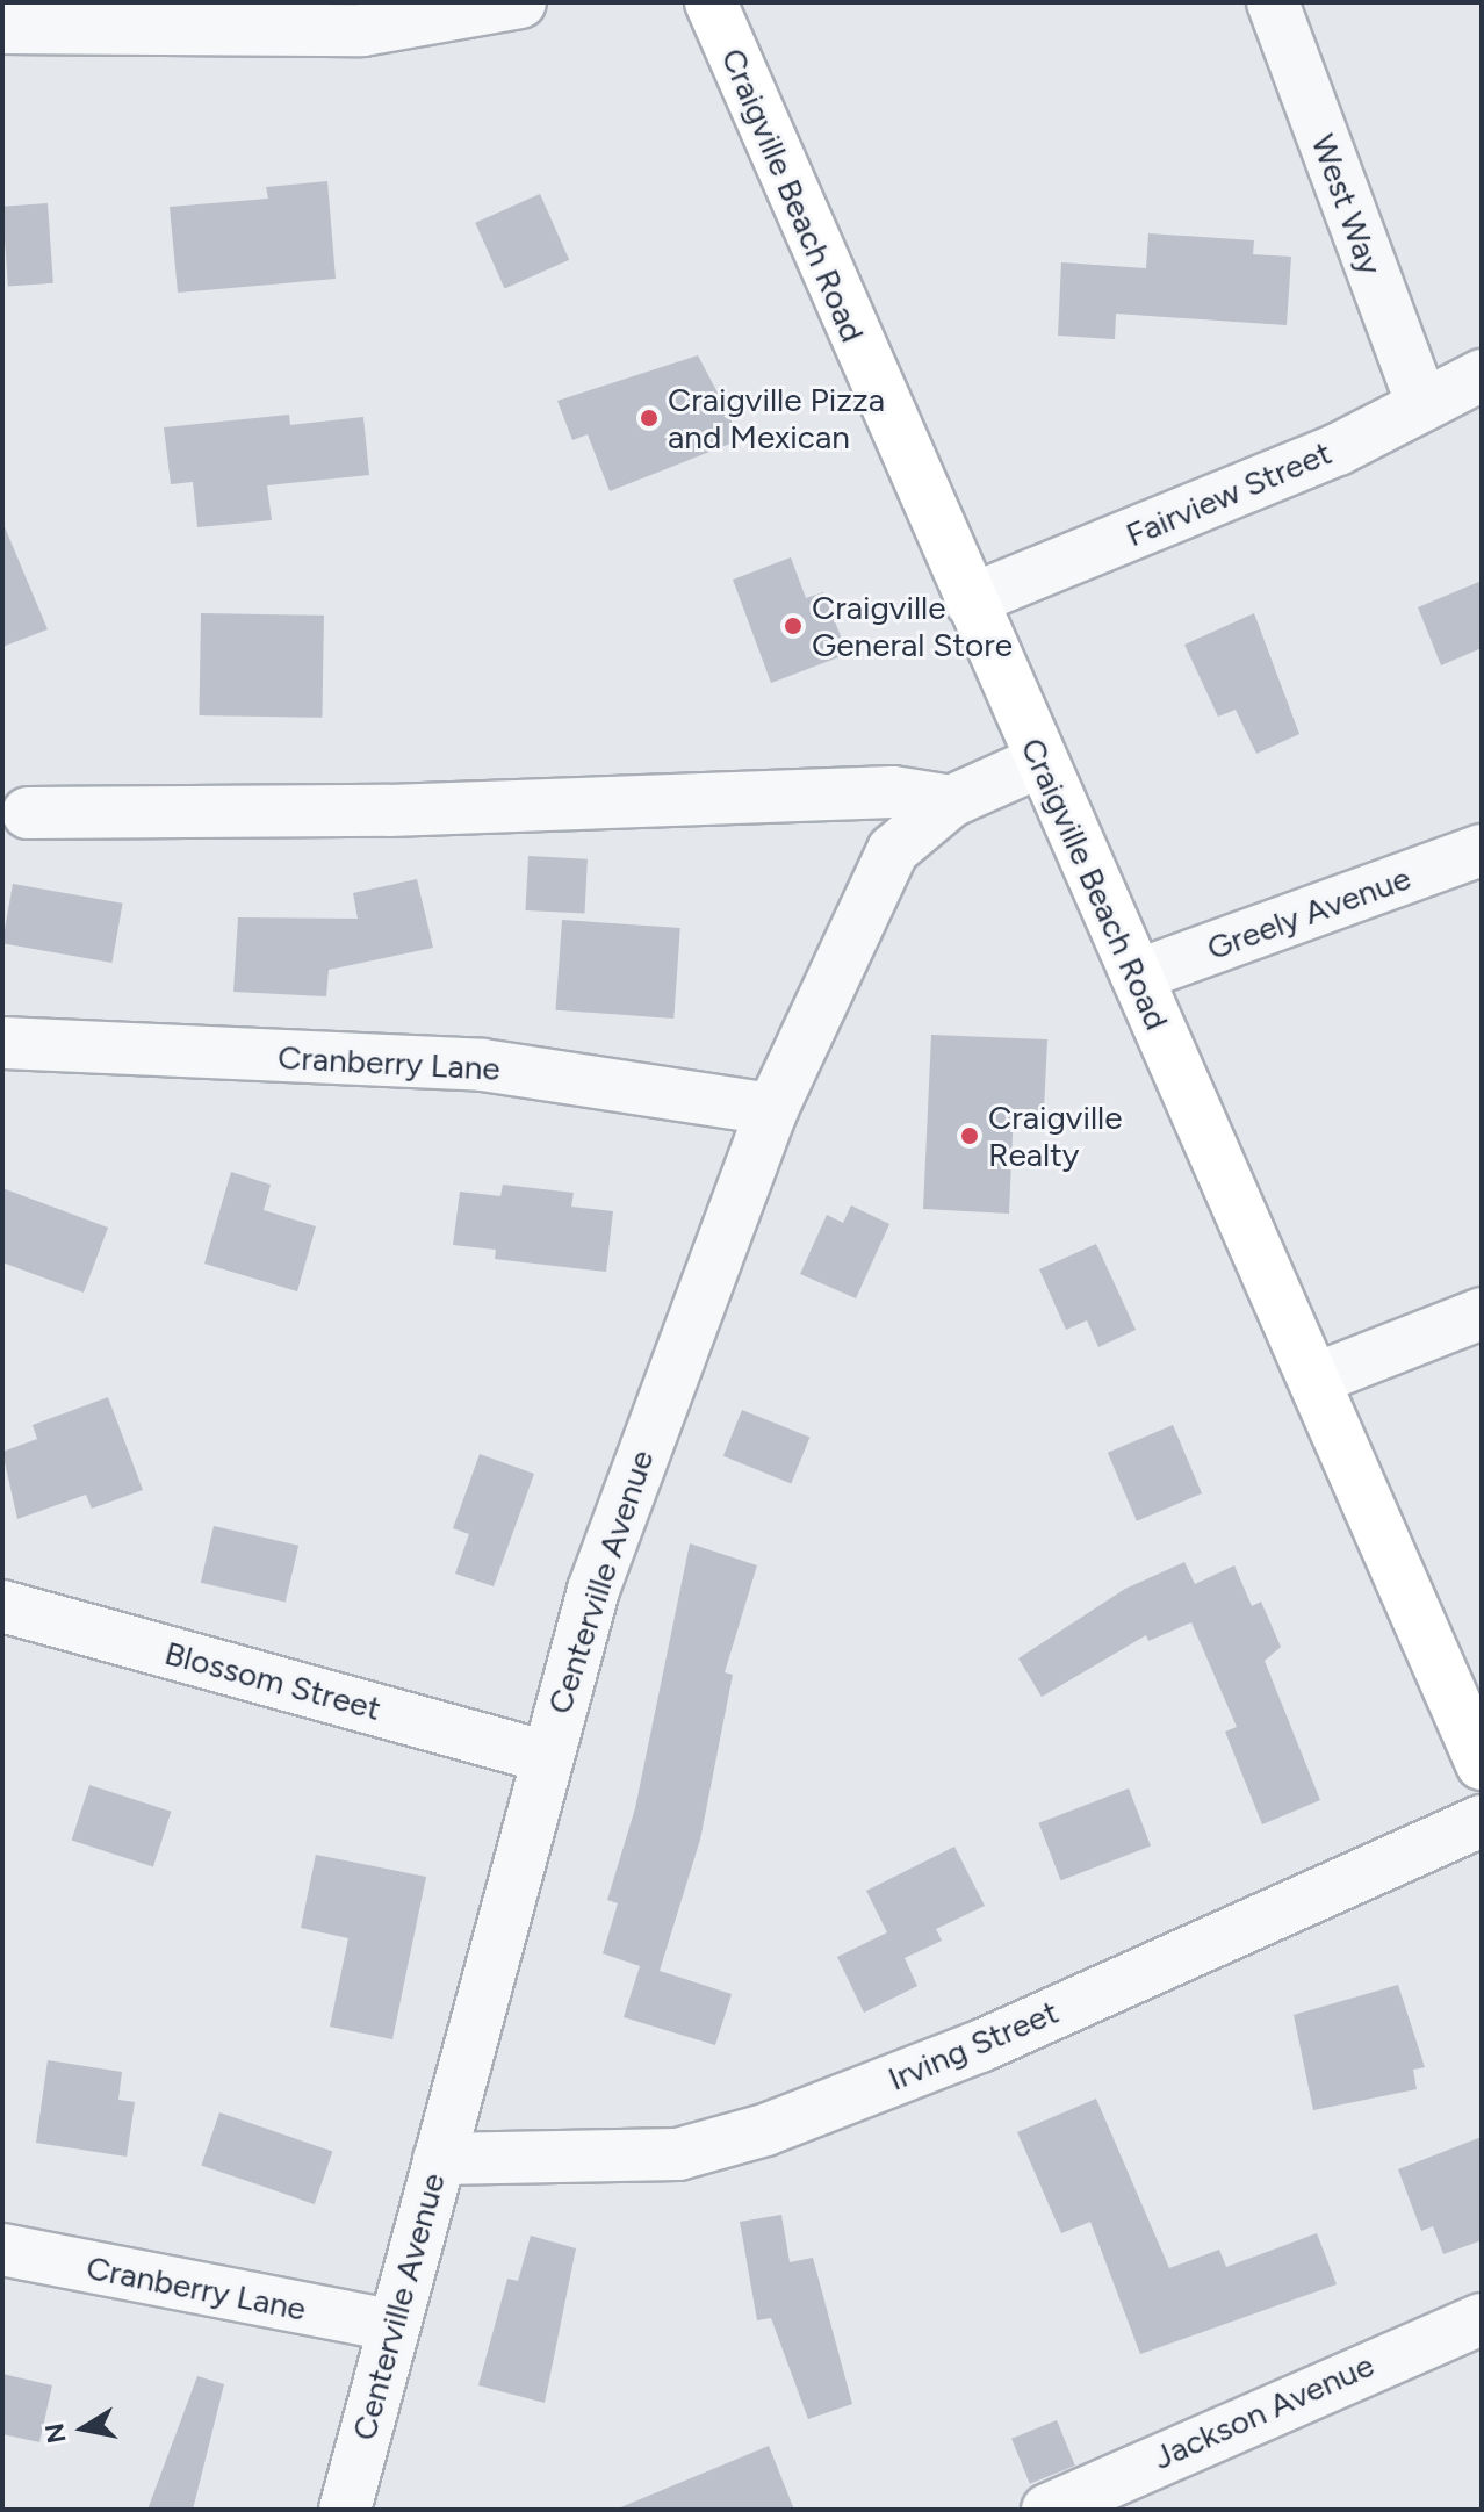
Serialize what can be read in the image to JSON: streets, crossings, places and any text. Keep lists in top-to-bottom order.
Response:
{
  "streets": {
    "main road": ["Craigville Beach Road"],
    "street": [
      "West Way",
      "Fairview Street",
      "Greely Avenue",
      "Cranberry Lane",
      "Centerville Avenue",
      "Blossom Street",
      "Irving Street",
      "Jackson Avenue"
    ]
  },
  "crossings": [
    ["Craigville Beach Road", "Fairview Street"],
    ["Craigville Beach Road", "Greely Avenue"],
    ["Craigville Beach Road", "Centerville Avenue"],
    ["West Way", "Fairview Street"],
    ["Cranberry Lane", "Centerville Avenue"],
    ["Centerville Avenue", "Blossom Street"],
    ["Centerville Avenue", "Irving Street"]
  ],
  "places": ["Craigville Pizza and Mexican", "Craigville General Store", "Craigville Realty"],
  "north": "left"
}
